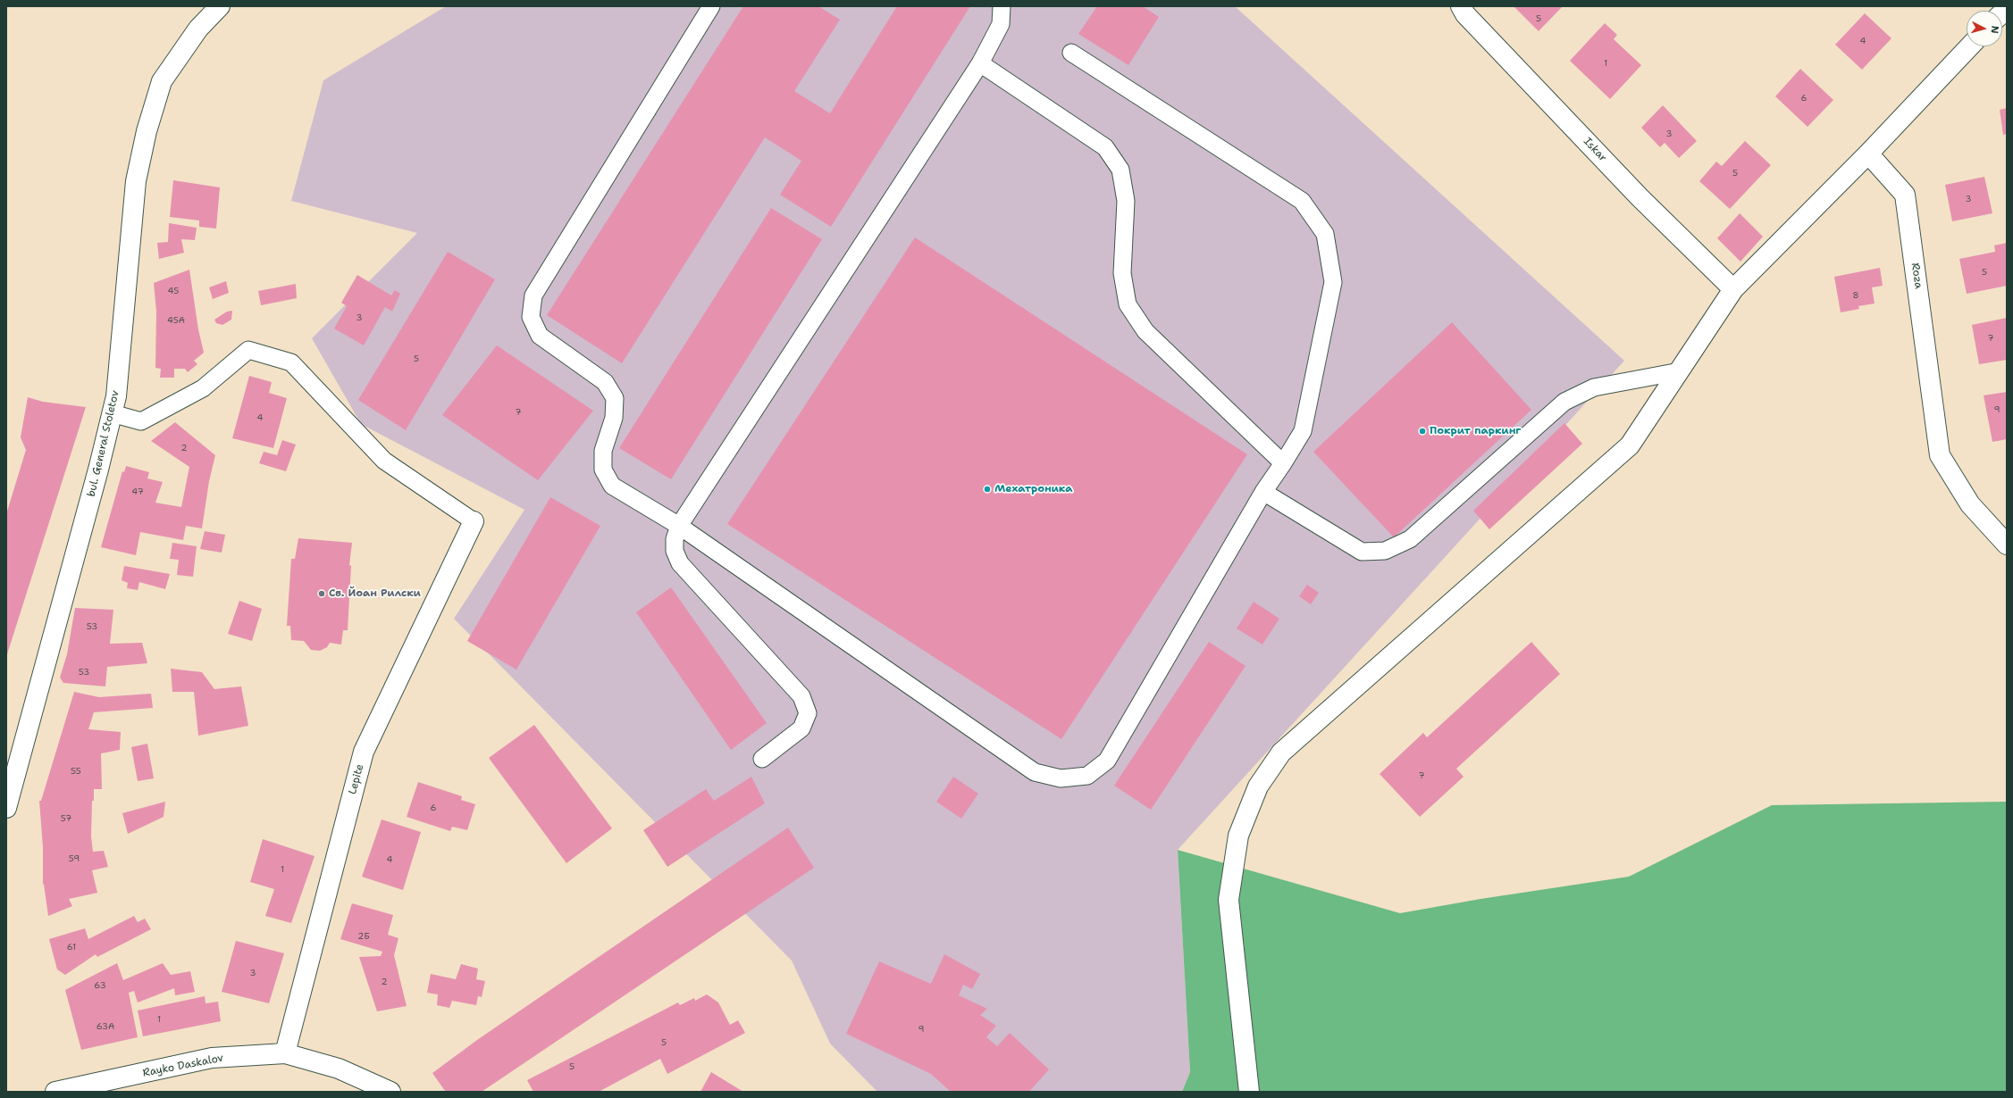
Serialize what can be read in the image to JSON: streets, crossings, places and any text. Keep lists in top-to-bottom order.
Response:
{
  "streets": {
    "street": [
      "Iskar",
      "Roza",
      "bul. General Stoletov",
      "Lepite",
      "Rayko Daskalov"
    ]
  },
  "crossings": [
    ["Lepite", "Rayko Daskalov"]
  ],
  "places": ["Покрит паркинг", "Мехатроника", "Св. Йоан Рилски"],
  "house_numbers": [
    "5",
    "4",
    "1",
    "6",
    "3",
    "5",
    "3",
    "5",
    "45",
    "8",
    "3",
    "45А",
    "7",
    "5",
    "9",
    "7",
    "4",
    "2",
    "47",
    "53",
    "53",
    "55",
    "7",
    "6",
    "57",
    "59",
    "4",
    "1",
    "2Б",
    "61",
    "3",
    "2",
    "63",
    "1",
    "63А",
    "9",
    "5",
    "5"
  ],
  "north": "right"
}
